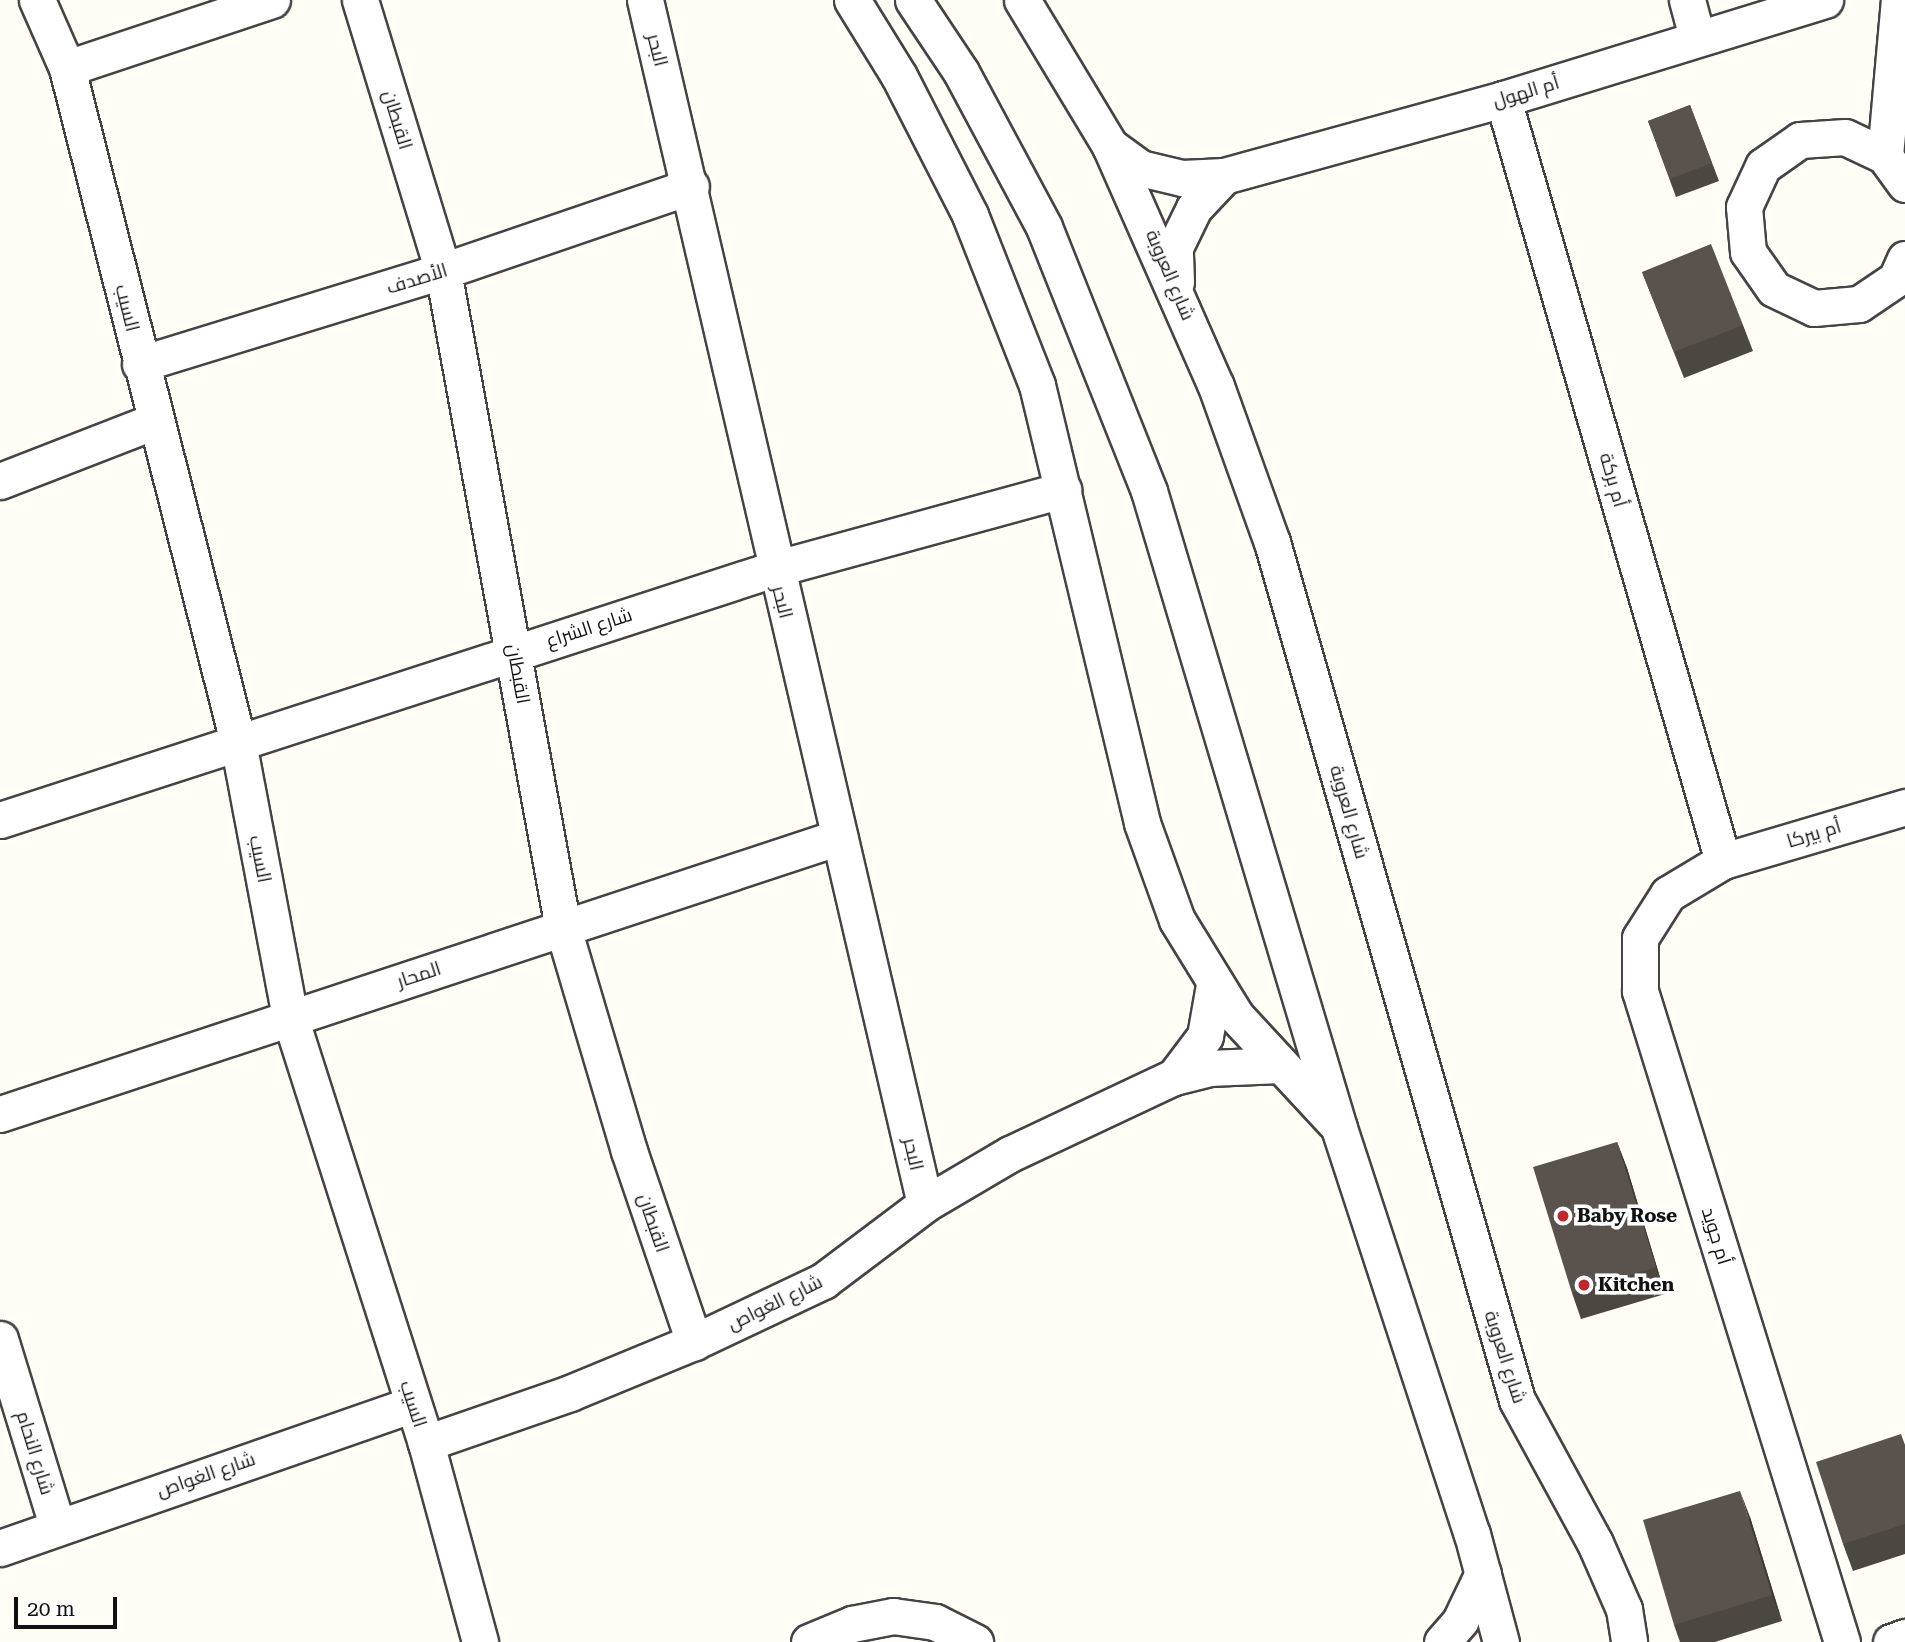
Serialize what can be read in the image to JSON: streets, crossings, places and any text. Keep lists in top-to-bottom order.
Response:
{
  "streets": {
    "street": [
      "البحر",
      "أم الهول",
      "القبطان",
      "شارع العروبة",
      "الأصدف",
      "السيب",
      "أم بركة",
      "شارع الشراع",
      "أم بيركا",
      "المحار",
      "أم جويد",
      "شارع الغواص",
      "شارع النحام"
    ]
  },
  "crossings": [
    ["البحر", "الأصدف"],
    ["البحر", "شارع الشراع"],
    ["البحر", "المحار"],
    ["البحر", "شارع الغواص"],
    ["أم الهول", "شارع العروبة"],
    ["أم الهول", "أم بركة"],
    ["القبطان", "الأصدف"],
    ["القبطان", "شارع الشراع"],
    ["القبطان", "المحار"],
    ["القبطان", "شارع الغواص"],
    ["الأصدف", "السيب"],
    ["السيب", "شارع الشراع"],
    ["السيب", "المحار"],
    ["السيب", "شارع الغواص"],
    ["أم بركة", "أم بيركا"],
    ["أم بركة", "أم جويد"],
    ["أم بيركا", "أم جويد"],
    ["شارع الغواص", "شارع النحام"]
  ],
  "places": ["Baby Rose", "Kitchen"],
  "scale_bar": "20 m"
}
